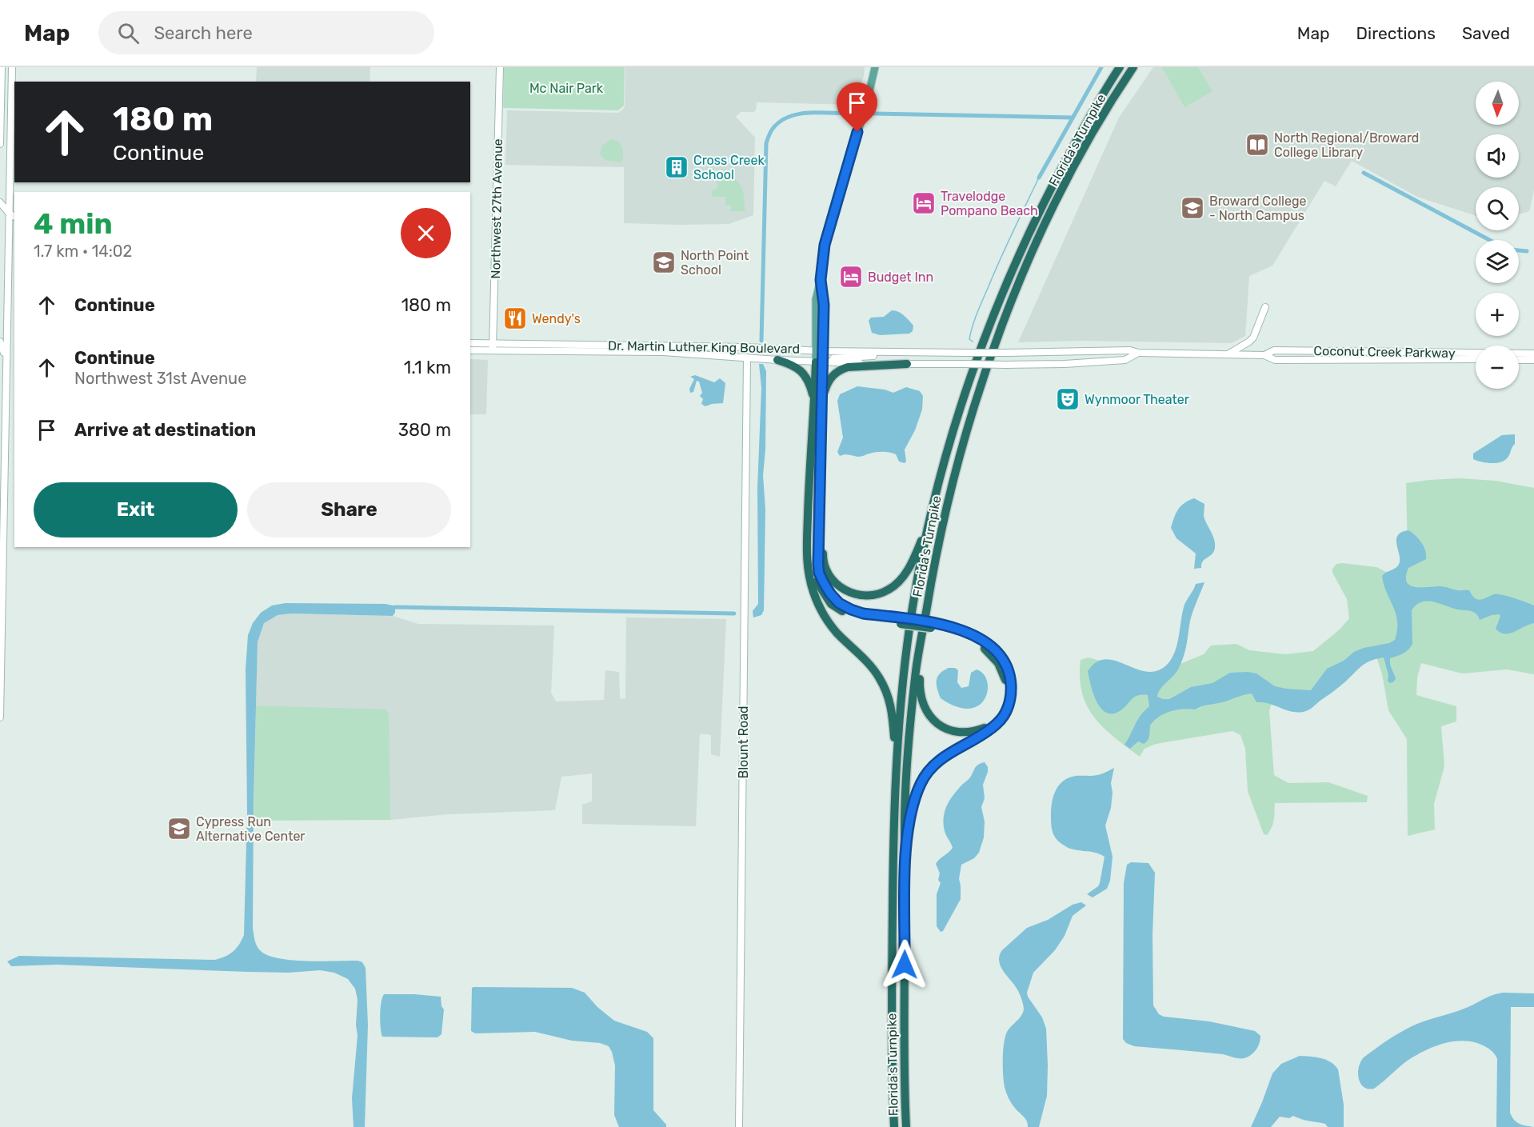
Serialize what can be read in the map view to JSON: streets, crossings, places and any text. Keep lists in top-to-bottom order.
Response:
{
  "streets": {
    "highway": ["Florida's Turnpike"],
    "main road": [
      "Northwest 27th Avenue",
      "Dr. Martin Luther King Boulevard",
      "Coconut Creek Parkway",
      "Blount Road"
    ]
  },
  "crossings": [
    ["Northwest 27th Avenue", "Dr. Martin Luther King Boulevard"],
    ["Dr. Martin Luther King Boulevard", "Coconut Creek Parkway"],
    ["Dr. Martin Luther King Boulevard", "Blount Road"]
  ],
  "parks": ["Mc Nair Park"],
  "places": {
    "library": ["North Regional/Broward College Library"],
    "building": ["Cross Creek School"],
    "hotel": ["Travelodge Pompano Beach", "Budget Inn"],
    "school or university": ["Broward College - North Campus", "North Point School", "Cypress Run Alternative Center"],
    "restaurant": ["Wendy's"],
    "theatre": ["Wynmoor Theater"]
  },
  "north": "bottom",
  "page": {
    "header": "Map",
    "search": "Search here",
    "nav": ["Map", "Directions", "Saved"],
    "map_buttons": ["+", "−"],
    "turn": ["180 m", "Continue"],
    "heading": ["4 min", "1.7 km · 14:02"],
    "list": [
      {
        "name": "Continue",
        "value": "180 m"
      },
      {
        "name": "Continue",
        "note": "Northwest 31st Avenue",
        "value": "1.1 km"
      },
      {
        "name": "Arrive at destination",
        "value": "380 m"
      }
    ],
    "buttons": ["Exit", "Share"]
  }
}
